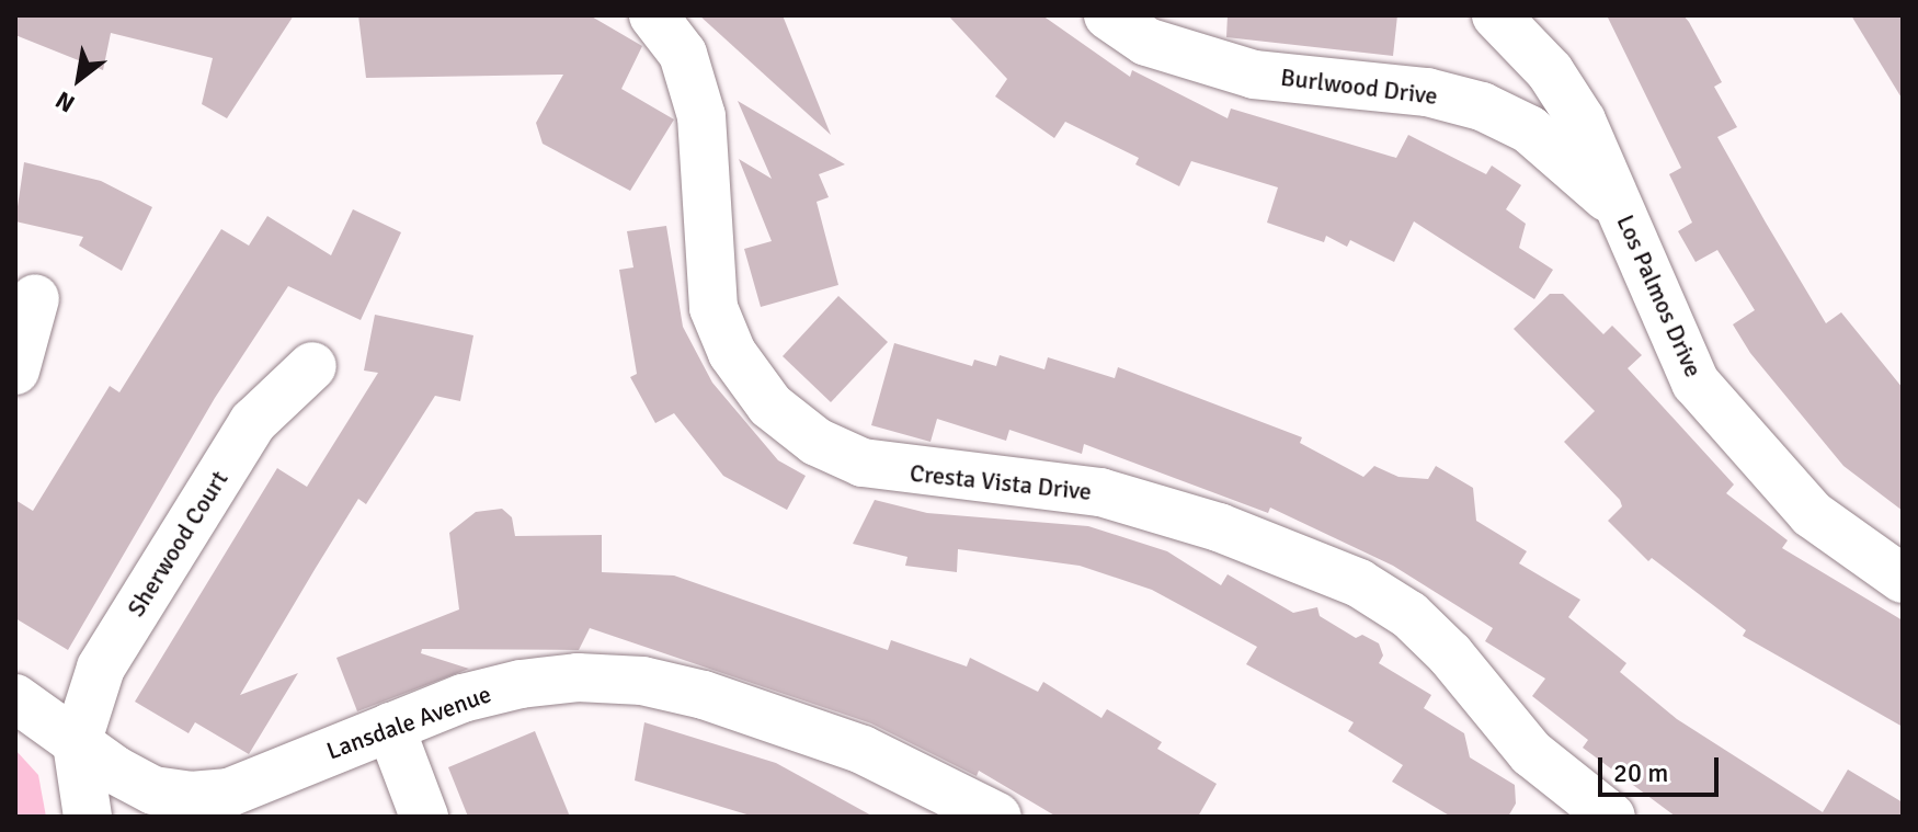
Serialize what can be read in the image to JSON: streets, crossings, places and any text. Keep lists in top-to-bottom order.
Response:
{
  "streets": {
    "street": [
      "Burlwood Drive",
      "Los Palmos Drive",
      "Cresta Vista Drive",
      "Sherwood Court",
      "Lansdale Avenue"
    ]
  },
  "crossings": [
    ["Burlwood Drive", "Los Palmos Drive"],
    ["Sherwood Court", "Lansdale Avenue"]
  ],
  "scale_bar": "20 m",
  "north": "bottom left"
}
